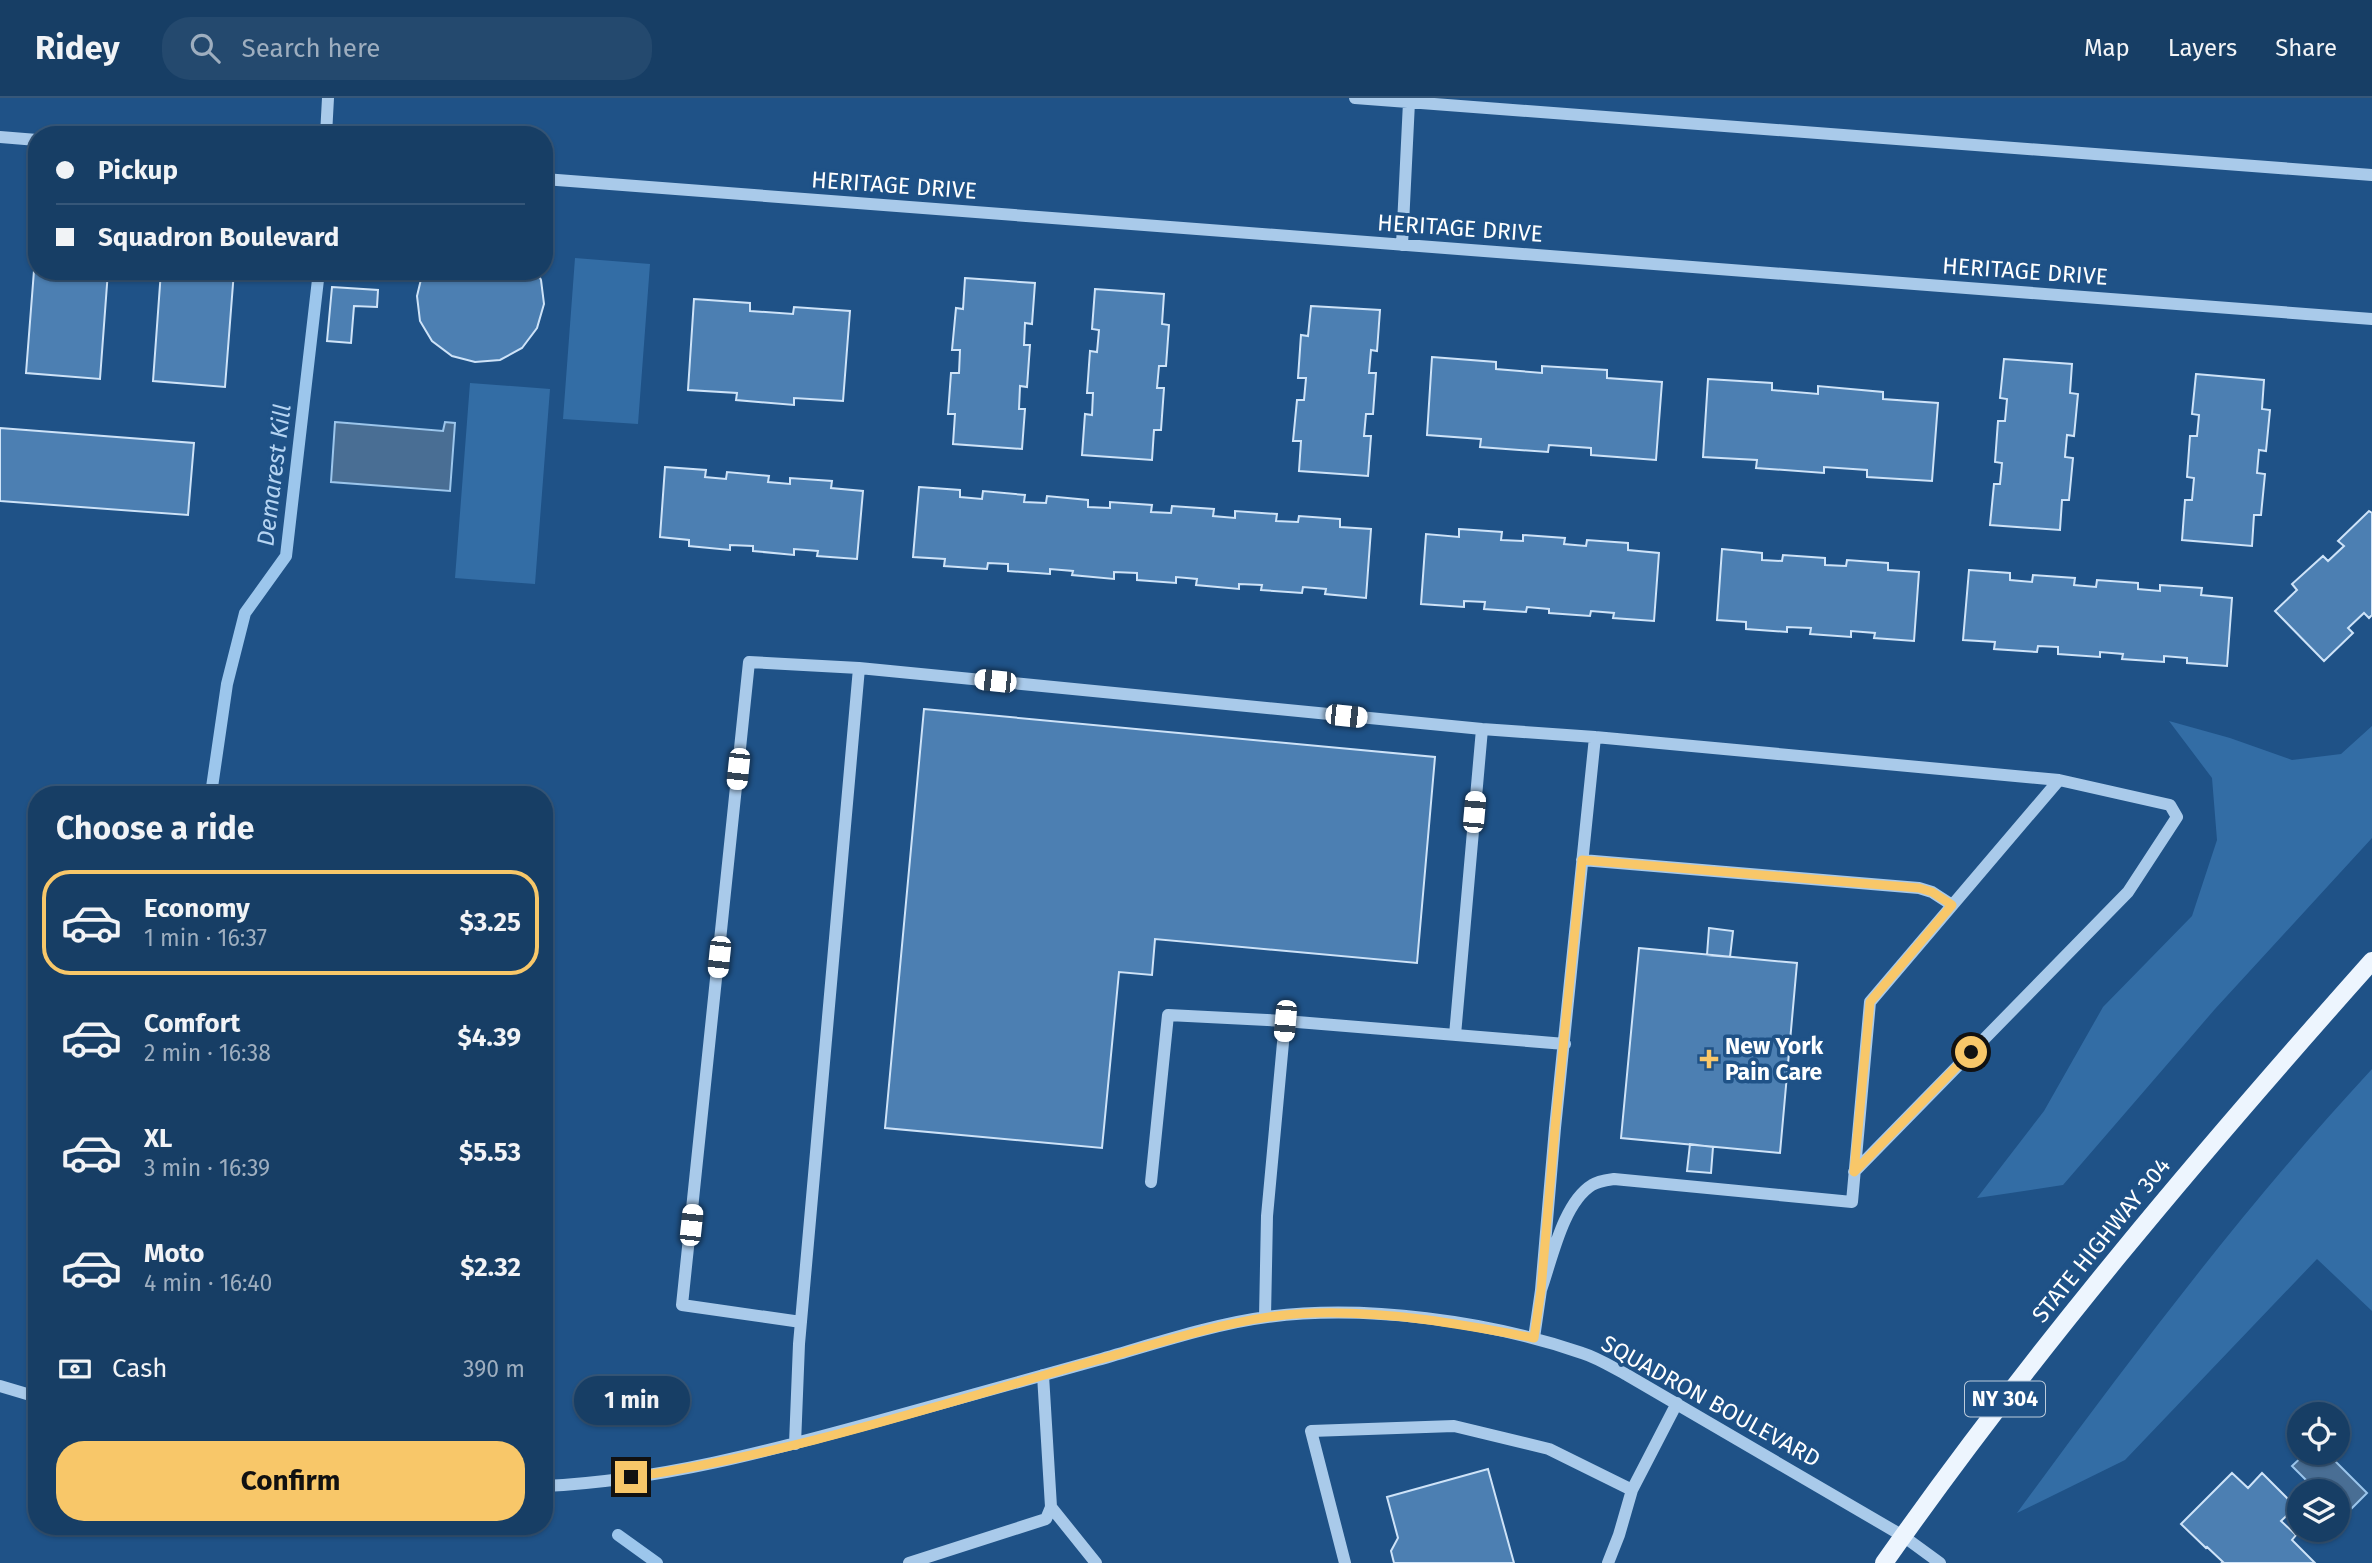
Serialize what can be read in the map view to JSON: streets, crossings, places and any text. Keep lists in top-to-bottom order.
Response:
{
  "streets": {
    "main road": ["STATE HIGHWAY 304", "NY 304"],
    "street": ["HERITAGE DRIVE", "SQUADRON BOULEVARD"]
  },
  "crossings": [
    ["STATE HIGHWAY 304", "SQUADRON BOULEVARD"]
  ],
  "water": ["Demarest Kill"],
  "places": {
    "health": ["New York Pain Care"]
  },
  "page": {
    "header": "Ridey",
    "search": "Search here",
    "nav": ["Map", "Layers", "Share"],
    "banner": ["Pickup", "Squadron Boulevard"],
    "heading": "Choose a ride",
    "list": [
      {
        "name": "Economy",
        "note": "1 min · 16:37",
        "value": "$3.25"
      },
      {
        "name": "Comfort",
        "note": "2 min · 16:38",
        "value": "$4.39"
      },
      {
        "name": "XL",
        "note": "3 min · 16:39",
        "value": "$5.53"
      },
      {
        "name": "Moto",
        "note": "4 min · 16:40",
        "value": "$2.32"
      }
    ],
    "pay": ["Cash", "390 m"],
    "bubble": "1 min",
    "buttons": "Confirm"
  }
}
